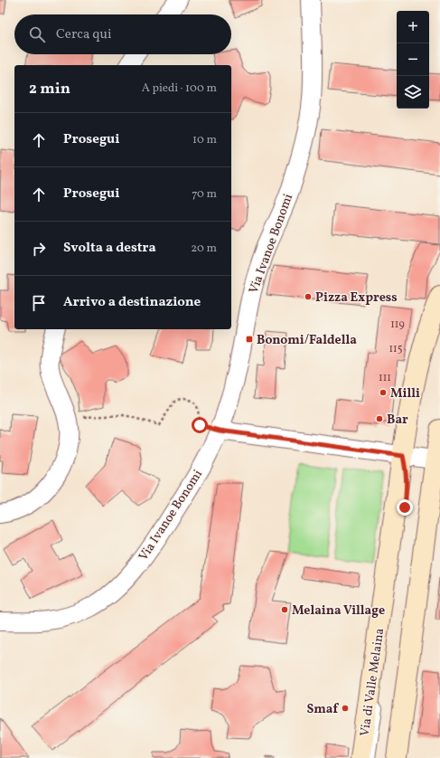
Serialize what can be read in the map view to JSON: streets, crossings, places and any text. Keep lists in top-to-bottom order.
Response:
{
  "streets": {
    "main road": ["Via di Valle Melaina"],
    "street": ["Via Ivanoe Bonomi"]
  },
  "places": {
    "other": [
      "Pizza Express",
      "Milli",
      "Bar",
      "Melaina Village",
      "Smaf"
    ],
    "transit": ["Bonomi/Faldella"]
  },
  "house_numbers": ["119", "115", "111"],
  "page": {
    "map_buttons": ["+", "−"],
    "search": "Cerca qui",
    "heading": ["2 min", "A piedi · 100 m"],
    "list": [
      ["Prosegui", "10 m"],
      ["Prosegui", "70 m"],
      ["Svolta a destra", "20 m"],
      "Arrivo a destinazione"
    ]
  }
}
